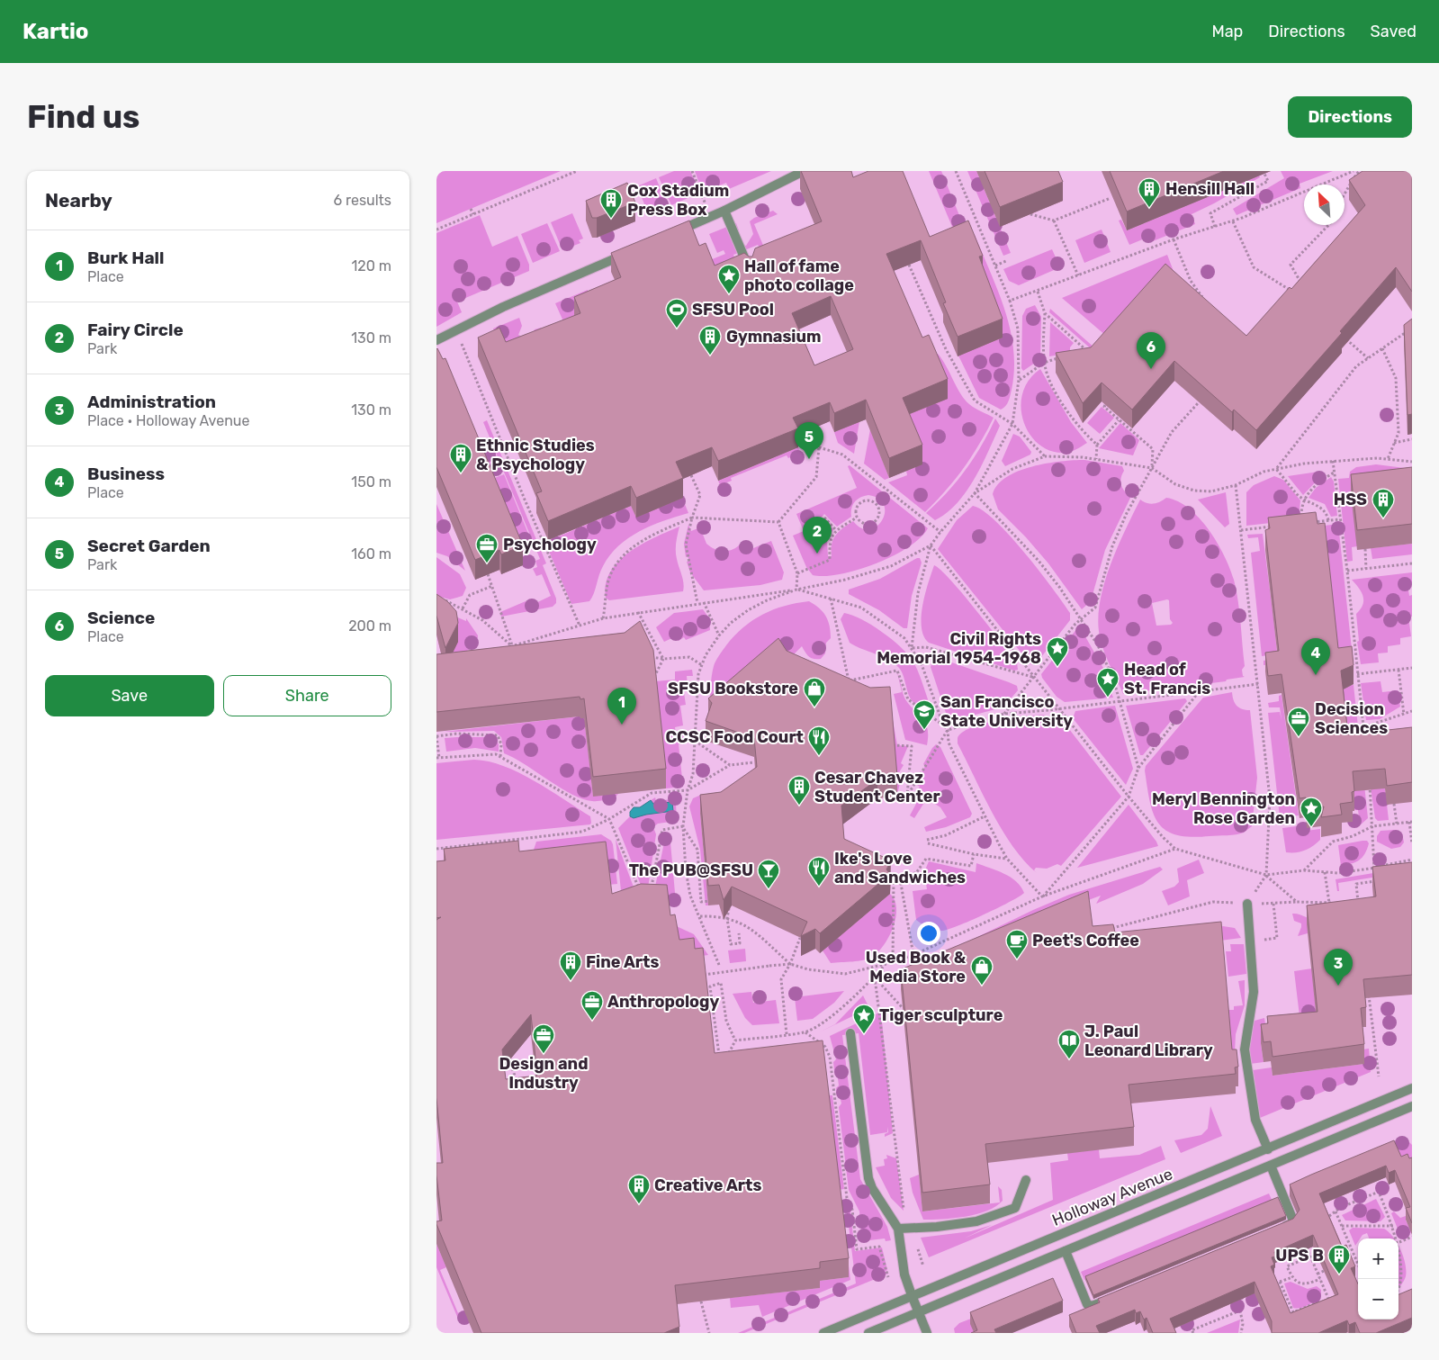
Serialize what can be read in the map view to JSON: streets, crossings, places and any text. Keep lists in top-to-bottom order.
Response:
{
  "streets": {
    "street": ["Holloway Avenue"]
  },
  "places": {
    "building": [
      "Hensill Hall",
      "Cox Stadium Press Box",
      "Gymnasium",
      "Ethnic Studies & Psychology",
      "HSS",
      "Cesar Chavez Student Center",
      "Fine Arts",
      "Creative Arts",
      "UPS B"
    ],
    "place": [
      "Hall of fame photo collage",
      "Civil Rights Memorial 1954-1968",
      "Head of St. Francis",
      "Meryl Bennington Rose Garden",
      "Tiger sculpture"
    ],
    "sports": ["SFSU Pool"],
    "office": [
      "Psychology",
      "Decision Sciences",
      "Anthropology",
      "Design and Industry"
    ],
    "shop": ["SFSU Bookstore", "Used Book & Media Store"],
    "school or university": ["San Francisco State University"],
    "restaurant": ["CCSC Food Court", "Ike's Love and Sandwiches"],
    "bar": ["The PUB@SFSU"],
    "cafe": ["Peet's Coffee"],
    "library": ["J. Paul Leonard Library"]
  },
  "north": "top left",
  "page": {
    "header": "Kartio",
    "nav": ["Map", "Directions", "Saved"],
    "buttons": [
      "Directions",
      ["Save", "Share"]
    ],
    "title": "Find us",
    "heading": ["Nearby", "6 results"],
    "list": [
      {
        "mark": "1",
        "name": "Burk Hall",
        "note": "Place",
        "value": "120 m"
      },
      {
        "mark": "2",
        "name": "Fairy Circle",
        "note": "Park",
        "value": "130 m"
      },
      {
        "mark": "3",
        "name": "Administration",
        "note": "Place · Holloway Avenue",
        "value": "130 m"
      },
      {
        "mark": "4",
        "name": "Business",
        "note": "Place",
        "value": "150 m"
      },
      {
        "mark": "5",
        "name": "Secret Garden",
        "note": "Park",
        "value": "160 m"
      },
      {
        "mark": "6",
        "name": "Science",
        "note": "Place",
        "value": "200 m"
      }
    ],
    "pins": [
      "6",
      "5",
      "2",
      "4",
      "1",
      "3"
    ],
    "map_buttons": ["+", "−"]
  }
}
